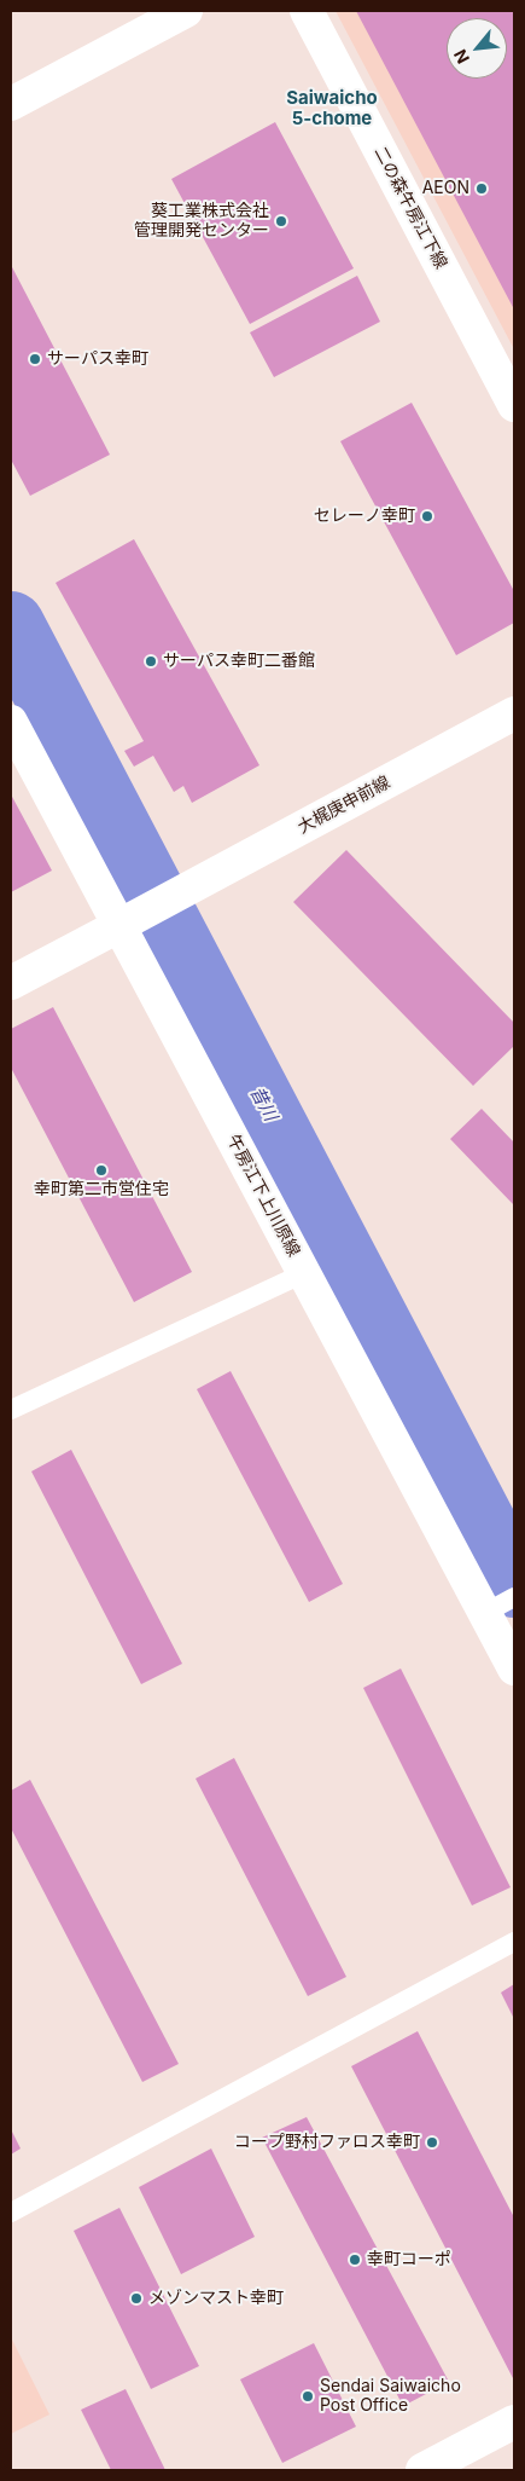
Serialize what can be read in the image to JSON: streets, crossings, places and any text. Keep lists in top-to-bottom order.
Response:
{
  "streets": {
    "street": ["二の森午房江下線", "大梶庚申前線", "午房江下上川原線"]
  },
  "crossings": [
    ["大梶庚申前線", "午房江下上川原線"]
  ],
  "districts": ["Saiwaicho 5-chome"],
  "water": ["昔川"],
  "places": [
    "AEON",
    "葵工業株式会社 管理開発センター",
    "サーパス幸町",
    "セレーノ幸町",
    "サーパス幸町二番館",
    "幸町第二市営住宅",
    "コープ野村ファロス幸町",
    "幸町コーポ",
    "メゾンマスト幸町",
    "Sendai Saiwaicho Post Office"
  ],
  "north": "bottom left"
}
